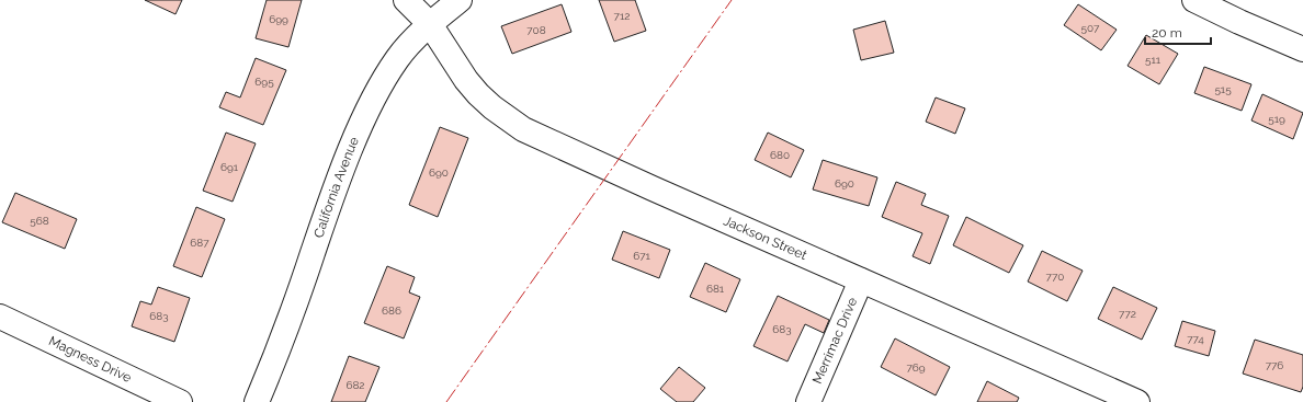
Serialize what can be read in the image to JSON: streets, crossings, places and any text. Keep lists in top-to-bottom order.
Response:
{
  "streets": {
    "street": [
      "California Avenue",
      "Jackson Street",
      "Merrimac Drive",
      "Magness Drive"
    ]
  },
  "crossings": [
    ["California Avenue", "Jackson Street"],
    ["Jackson Street", "Merrimac Drive"]
  ],
  "house_numbers": [
    "712",
    "699",
    "507",
    "708",
    "511",
    "695",
    "515",
    "519",
    "680",
    "691",
    "690",
    "690",
    "568",
    "687",
    "671",
    "770",
    "681",
    "686",
    "772",
    "683",
    "683",
    "774",
    "776",
    "769",
    "682"
  ],
  "scale_bar": "20 m"
}
